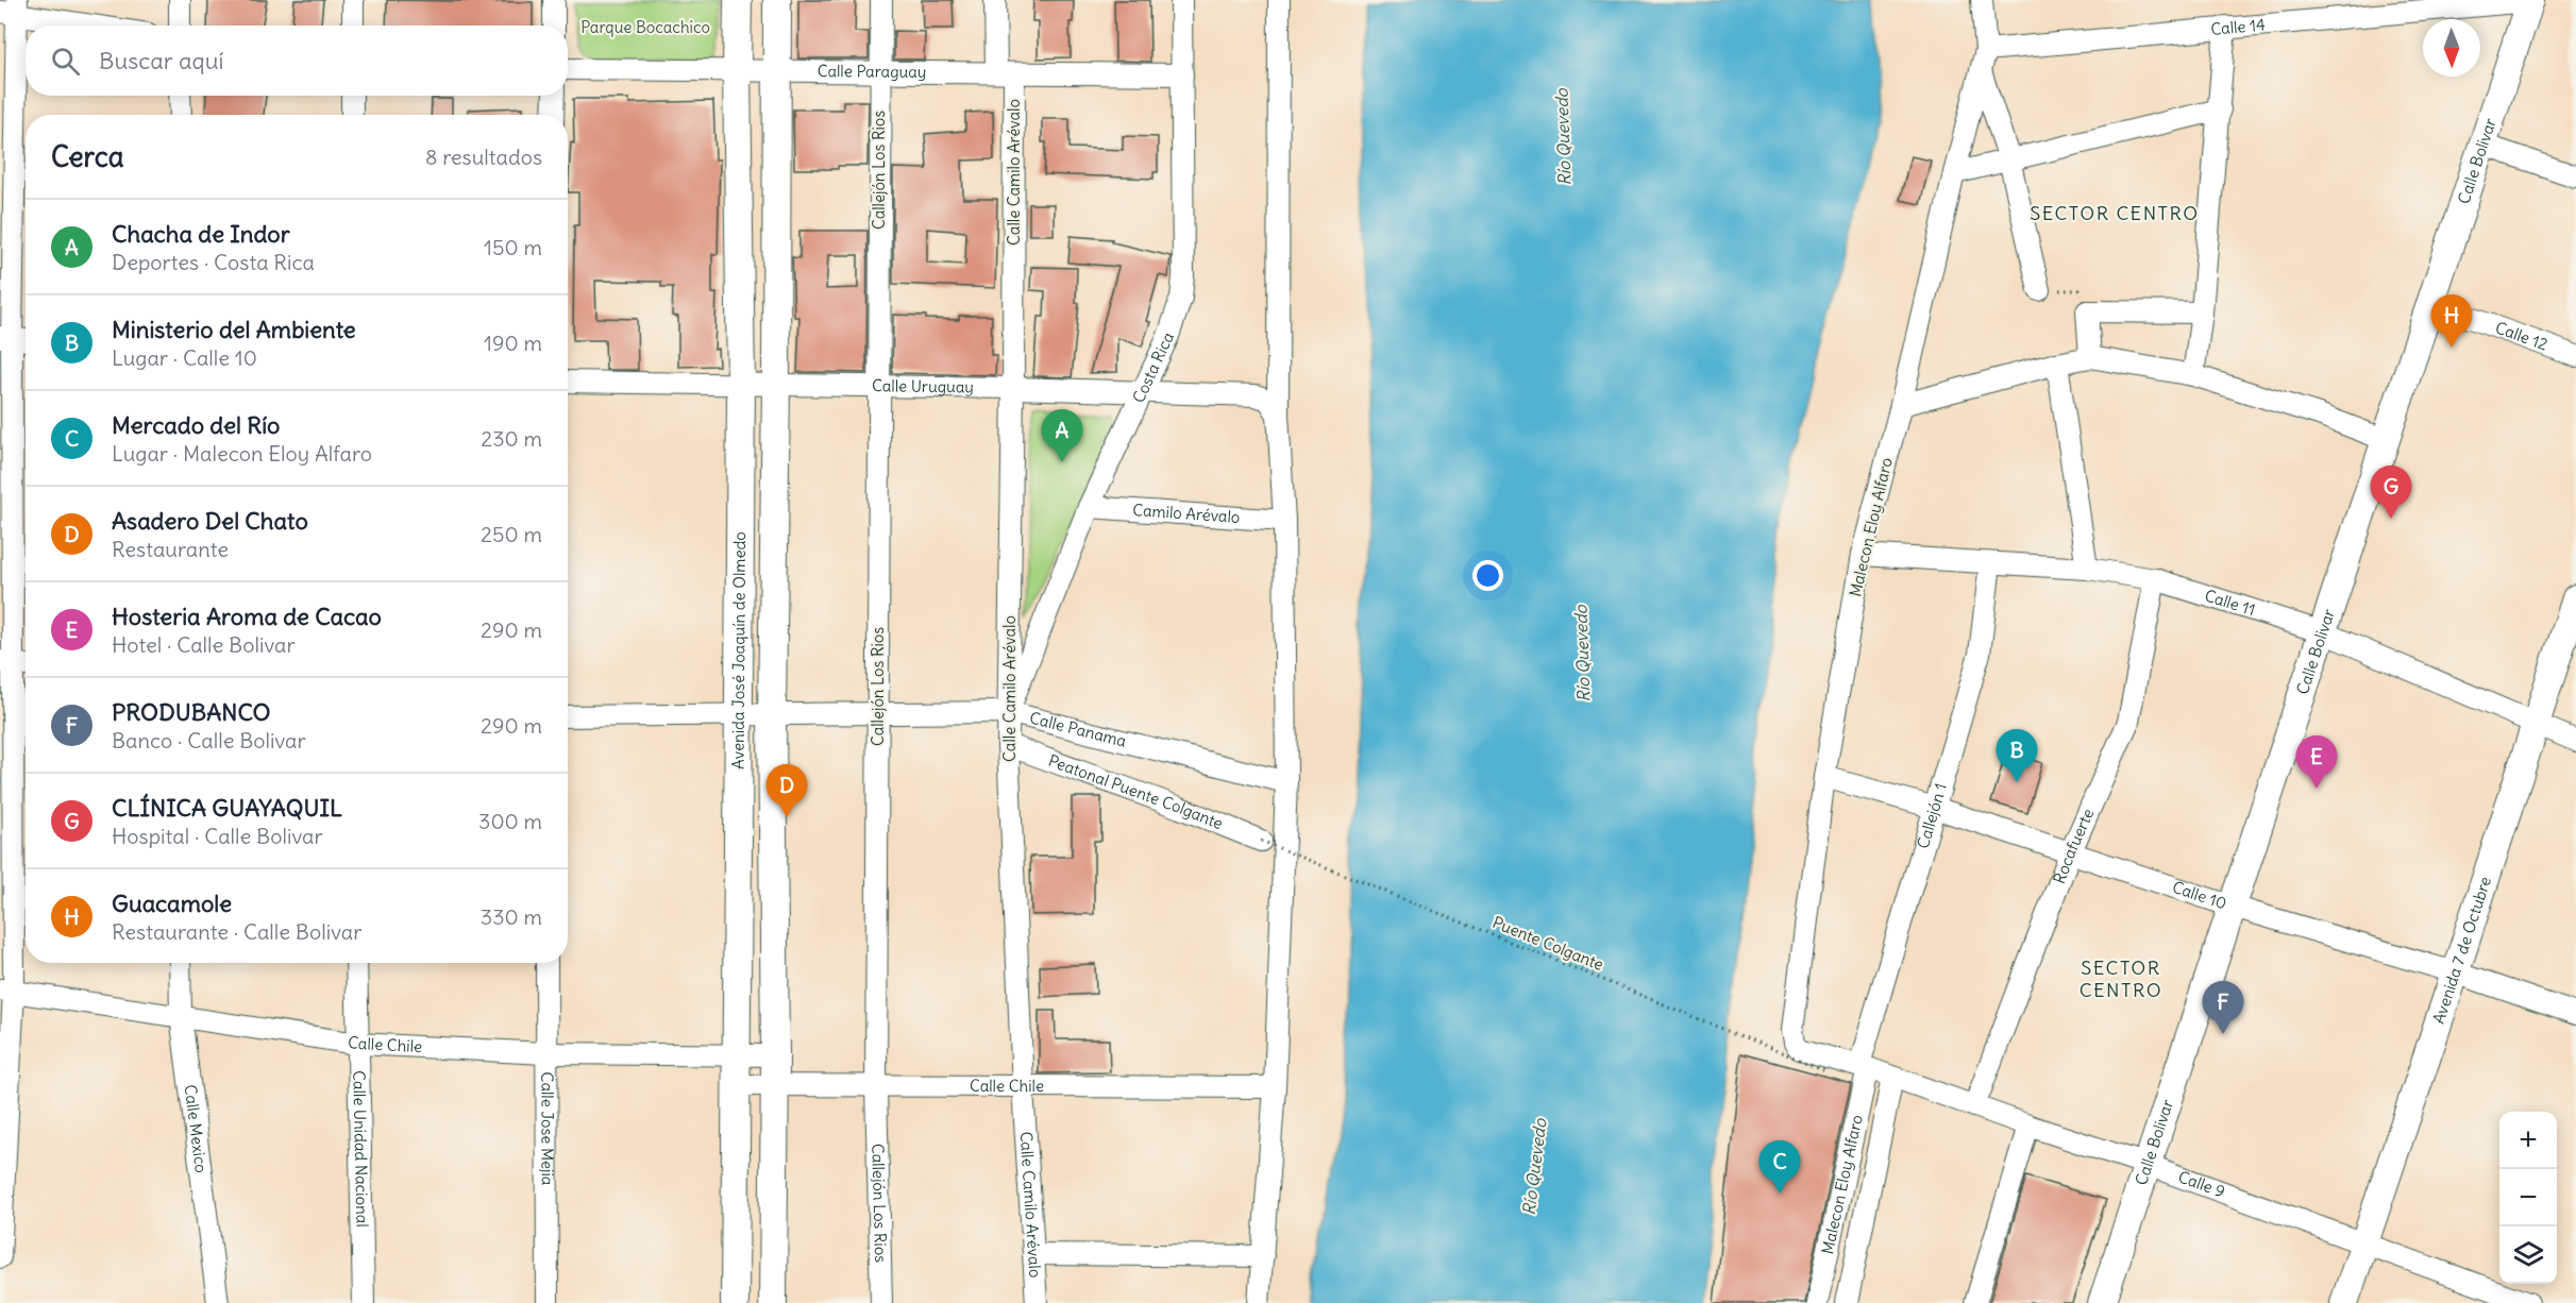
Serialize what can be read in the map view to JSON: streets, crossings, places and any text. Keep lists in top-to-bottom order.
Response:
{
  "streets": {
    "main road": ["Calle Bolivar", "Avenida José Joaquín de Olmedo", "Avenida 7 de Octubre"],
    "street": [
      "Calle 14",
      "Calle Paraguay",
      "Callejón Los Rios",
      "Calle Camilo Arévalo",
      "Calle 12",
      "Costa Rica",
      "Calle Uruguay",
      "Camilo Arévalo",
      "Malecon Eloy Alfaro",
      "Calle 11",
      "Calle Panama",
      "Peatonal Puente Colgante",
      "Callejón 1",
      "Rocafuerte",
      "Calle 10",
      "Calle Chile",
      "Calle Mexico",
      "Calle Jose Mejia",
      "Calle Unidad Nacional",
      "Calle 9"
    ],
    "path": ["Puente Colgante"]
  },
  "crossings": [
    ["Calle 14", "Calle Bolivar"],
    ["Calle 14", "Malecon Eloy Alfaro"],
    ["Calle Paraguay", "Callejón Los Rios"],
    ["Calle Paraguay", "Calle Camilo Arévalo"],
    ["Calle Paraguay", "Costa Rica"],
    ["Calle Paraguay", "Avenida José Joaquín de Olmedo"],
    ["Calle Bolivar", "Calle 12"],
    ["Calle Bolivar", "Calle 11"],
    ["Calle Bolivar", "Calle 10"],
    ["Calle Bolivar", "Calle 9"],
    ["Callejón Los Rios", "Calle Uruguay"],
    ["Callejón Los Rios", "Calle Panama"],
    ["Callejón Los Rios", "Calle Chile"],
    ["Calle Camilo Arévalo", "Costa Rica"],
    ["Calle Camilo Arévalo", "Calle Uruguay"],
    ["Calle Camilo Arévalo", "Calle Panama"],
    ["Calle Camilo Arévalo", "Peatonal Puente Colgante"],
    ["Calle Camilo Arévalo", "Calle Chile"],
    ["Costa Rica", "Calle Uruguay"],
    ["Costa Rica", "Camilo Arévalo"],
    ["Costa Rica", "Calle Panama"],
    ["Calle Uruguay", "Avenida José Joaquín de Olmedo"],
    ["Malecon Eloy Alfaro", "Calle 11"],
    ["Malecon Eloy Alfaro", "Callejón 1"],
    ["Malecon Eloy Alfaro", "Calle 10"],
    ["Malecon Eloy Alfaro", "Calle 9"],
    ["Calle 11", "Callejón 1"],
    ["Calle 11", "Rocafuerte"],
    ["Calle 11", "Avenida 7 de Octubre"],
    ["Avenida José Joaquín de Olmedo", "Calle Panama"],
    ["Avenida José Joaquín de Olmedo", "Calle Chile"],
    ["Peatonal Puente Colgante", "Puente Colgante"],
    ["Callejón 1", "Calle 10"],
    ["Callejón 1", "Calle 9"],
    ["Rocafuerte", "Calle 10"],
    ["Rocafuerte", "Calle 9"],
    ["Calle 10", "Avenida 7 de Octubre"],
    ["Avenida 7 de Octubre", "Calle 9"],
    ["Calle Chile", "Calle Mexico"],
    ["Calle Chile", "Calle Jose Mejia"],
    ["Calle Chile", "Calle Unidad Nacional"]
  ],
  "districts": ["SECTOR CENTRO", "SECTOR CENTRO"],
  "water": ["Río Quevedo"],
  "parks": ["Parque Bocachico"],
  "north": "bottom",
  "page": {
    "search": "Buscar aquí",
    "heading": ["Cerca", "8 resultados"],
    "list": [
      {
        "mark": "A",
        "name": "Chacha de Indor",
        "note": "Deportes · Costa Rica",
        "value": "150 m"
      },
      {
        "mark": "B",
        "name": "Ministerio del Ambiente",
        "note": "Lugar · Calle 10",
        "value": "190 m"
      },
      {
        "mark": "C",
        "name": "Mercado del Río",
        "note": "Lugar · Malecon Eloy Alfaro",
        "value": "230 m"
      },
      {
        "mark": "D",
        "name": "Asadero Del Chato",
        "note": "Restaurante",
        "value": "250 m"
      },
      {
        "mark": "E",
        "name": "Hosteria Aroma de Cacao",
        "note": "Hotel · Calle Bolivar",
        "value": "290 m"
      },
      {
        "mark": "F",
        "name": "PRODUBANCO",
        "note": "Banco · Calle Bolivar",
        "value": "290 m"
      },
      {
        "mark": "G",
        "name": "CLÍNICA GUAYAQUIL",
        "note": "Hospital · Calle Bolivar",
        "value": "300 m"
      },
      {
        "mark": "H",
        "name": "Guacamole",
        "note": "Restaurante · Calle Bolivar",
        "value": "330 m"
      }
    ],
    "pins": [
      "H",
      "A",
      "G",
      "B",
      "E",
      "D",
      "F",
      "C"
    ],
    "map_buttons": ["+", "−"]
  }
}
